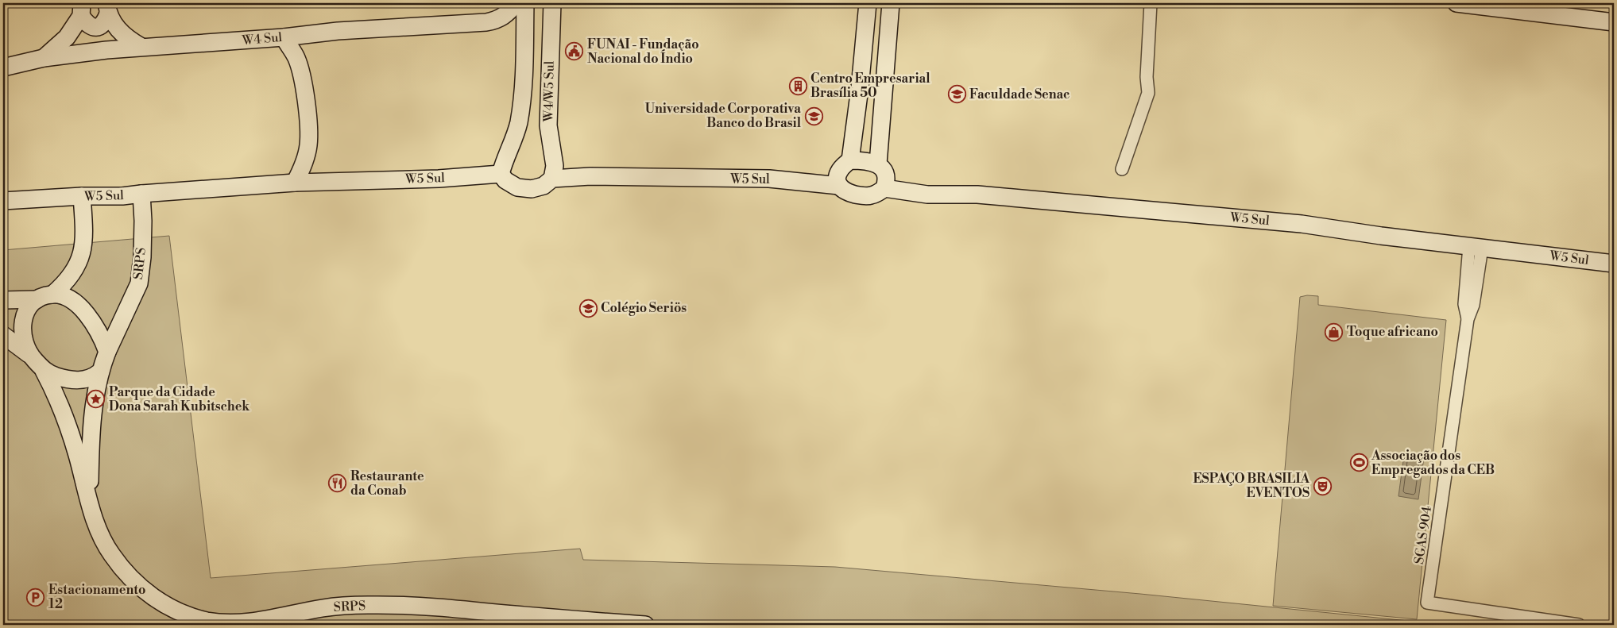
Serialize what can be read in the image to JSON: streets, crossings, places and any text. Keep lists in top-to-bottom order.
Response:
{
  "streets": {
    "main road": [
      "W4 Sul",
      "W4/W5 Sul",
      "W5 Sul",
      "SRPS"
    ],
    "street": ["SGAS 904"]
  },
  "crossings": [
    ["W4/W5 Sul", "W5 Sul"],
    ["W5 Sul", "SRPS"],
    ["W5 Sul", "SGAS 904"]
  ],
  "places": {
    "public building": ["FUNAI - Fundação Nacional do Índio"],
    "building": ["Centro Empresarial Brasília 50"],
    "school or university": ["Faculdade Senac", "Universidade Corporativa Banco do Brasil", "Colégio Seriös"],
    "shop": ["Toque africano"],
    "place": ["Parque da Cidade Dona Sarah Kubitschek"],
    "sports": ["Associação dos Empregados da CEB"],
    "restaurant": ["Restaurante da Conab"],
    "theatre": ["ESPAÇO BRASILIA EVENTOS"],
    "parking": ["Estacionamento 12"]
  }
}
